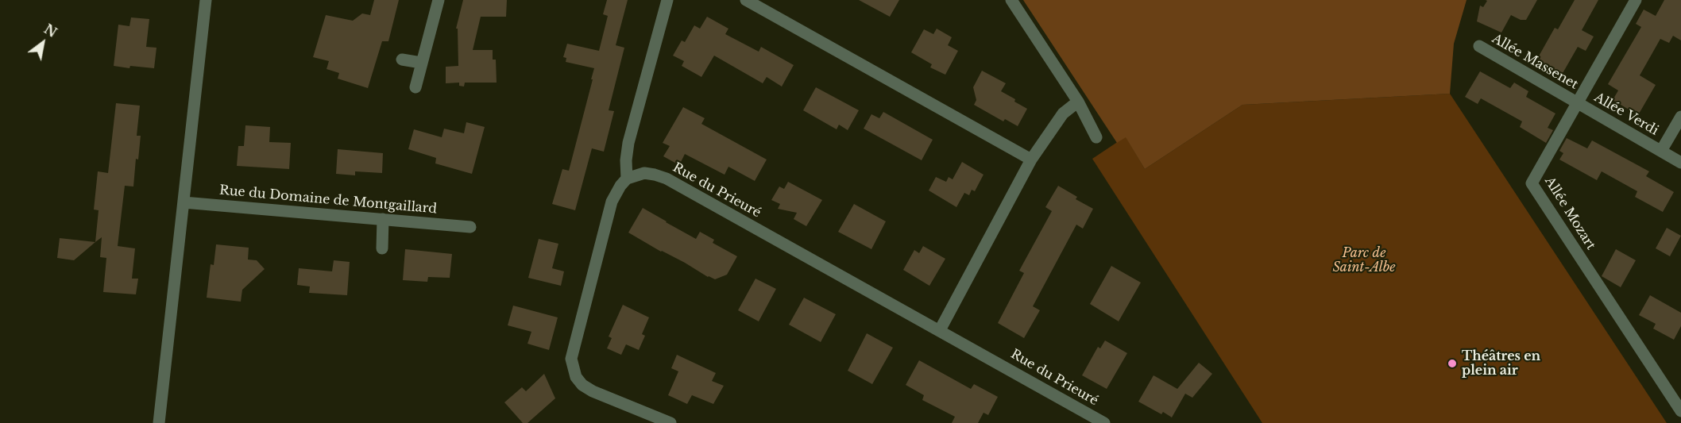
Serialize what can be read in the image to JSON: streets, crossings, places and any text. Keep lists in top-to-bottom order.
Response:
{
  "streets": {
    "street": [
      "Allée Massenet",
      "Allée Verdi",
      "Rue du Prieuré",
      "Rue du Domaine de Montgaillard",
      "Allée Mozart"
    ]
  },
  "crossings": [
    ["Allée Massenet", "Allée Verdi"],
    ["Allée Massenet", "Allée Mozart"],
    ["Allée Verdi", "Allée Mozart"]
  ],
  "parks": ["Parc de Saint-Albe"],
  "places": ["Théâtres en plein air"],
  "north": "top right"
}
